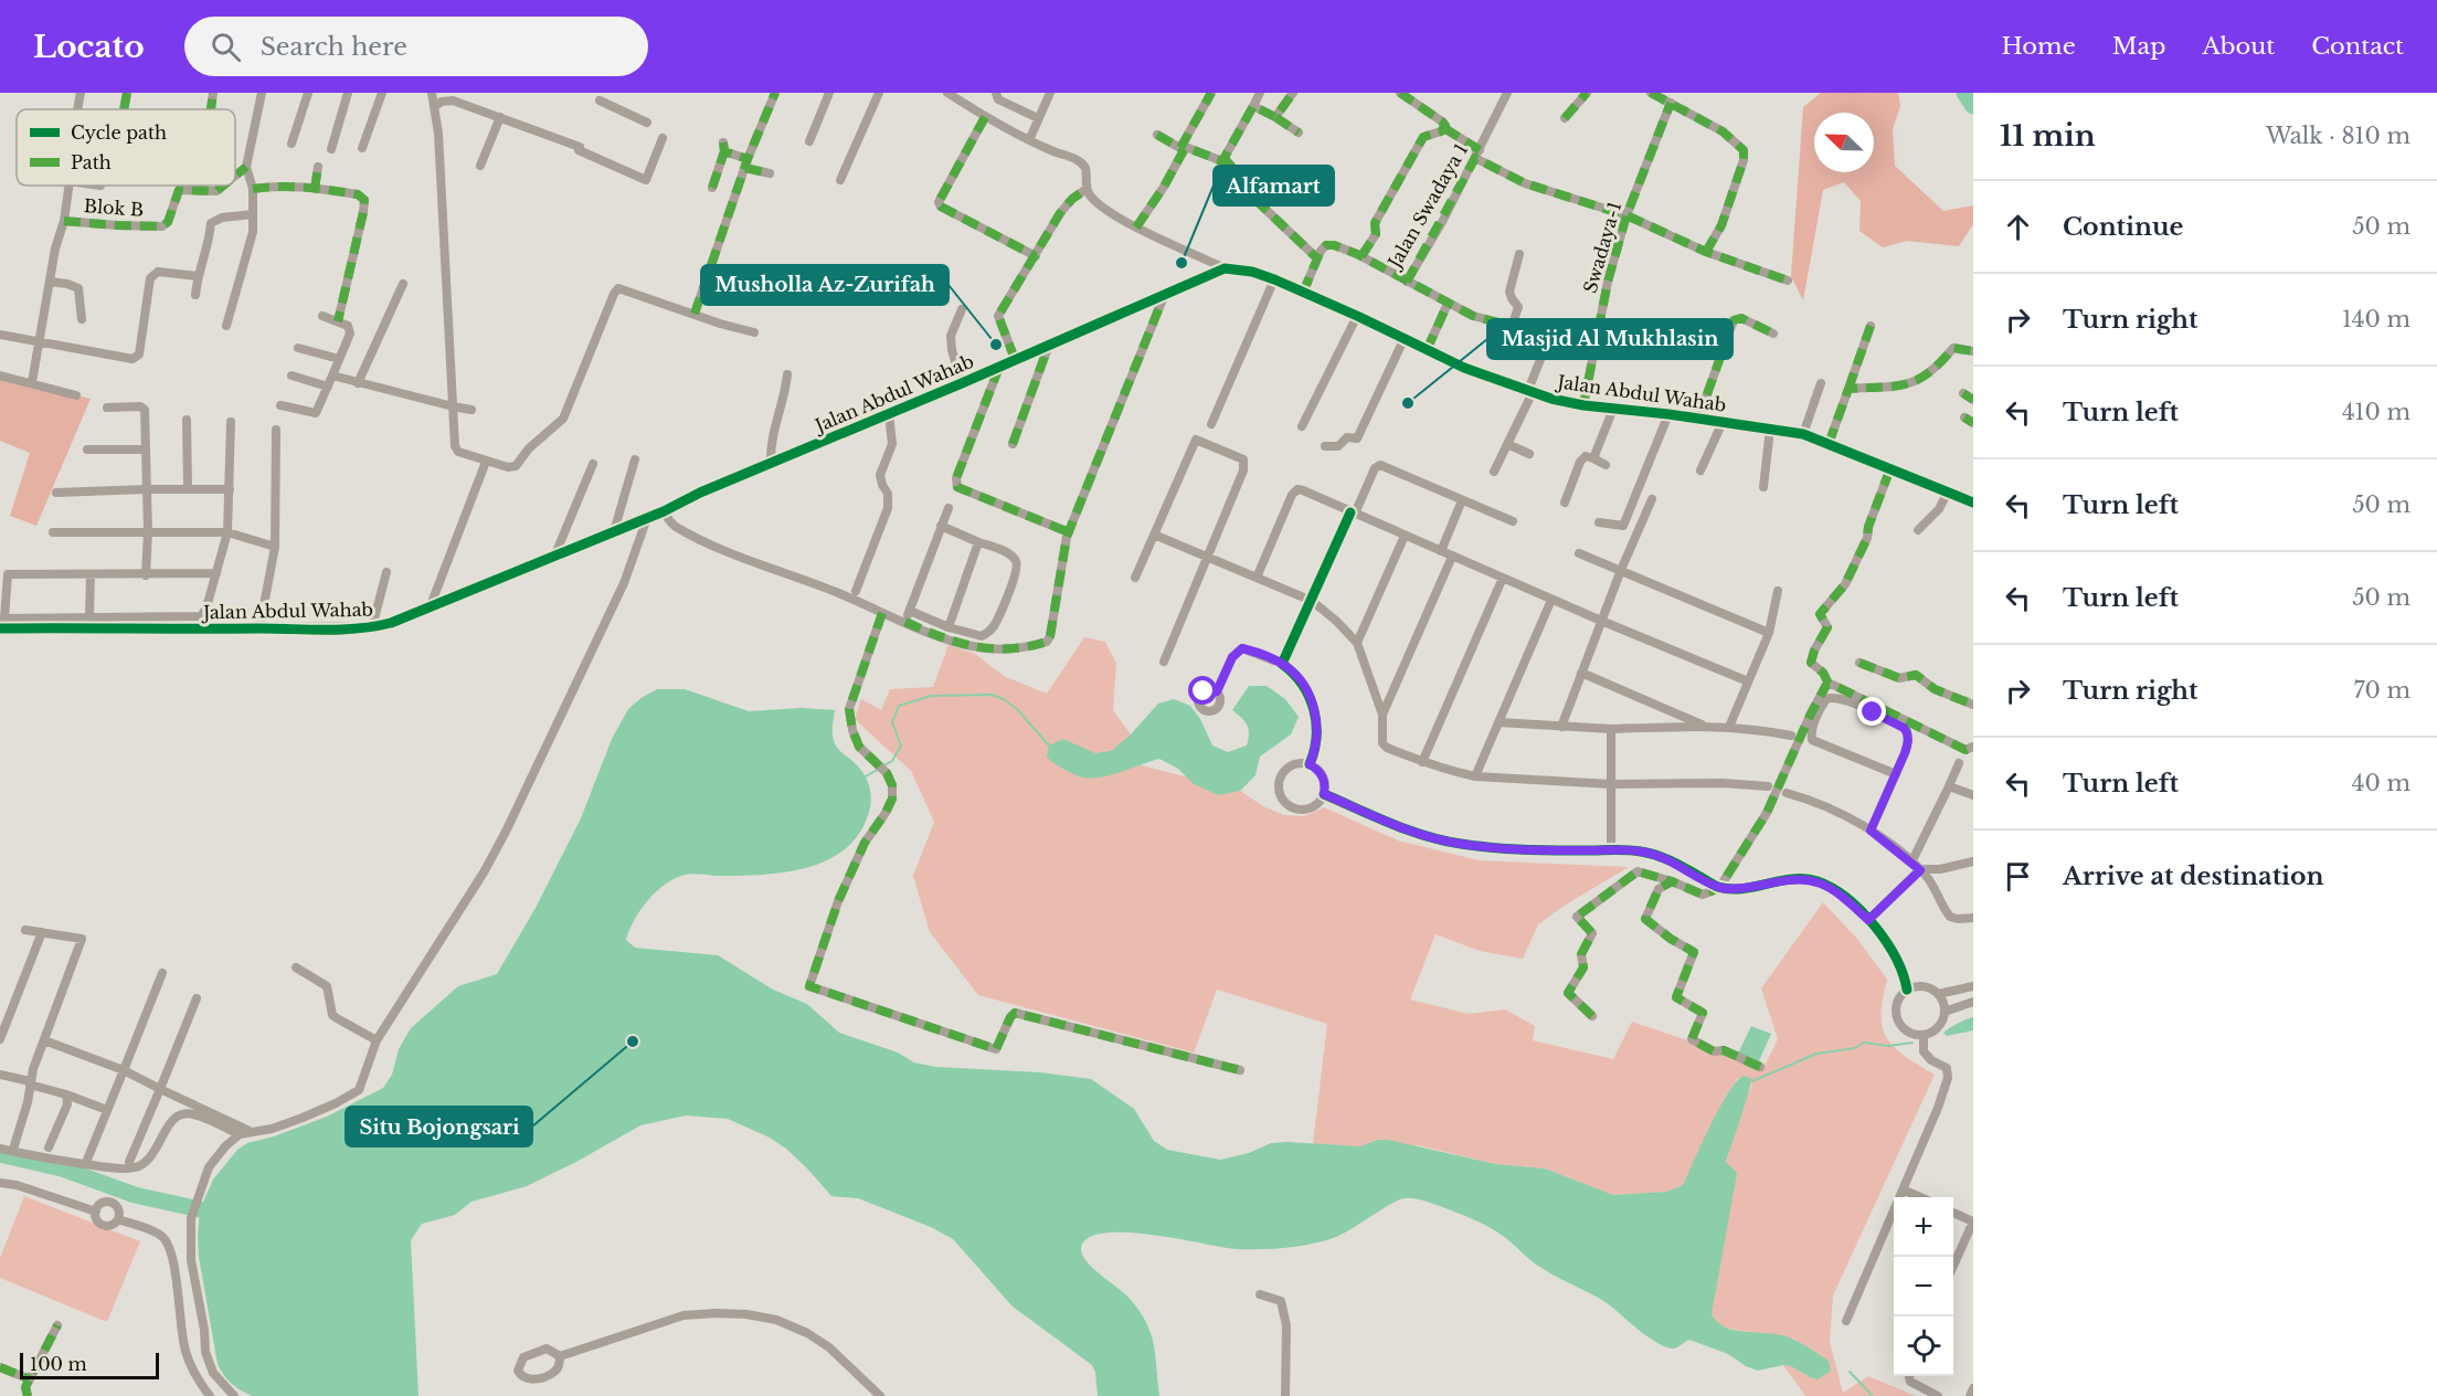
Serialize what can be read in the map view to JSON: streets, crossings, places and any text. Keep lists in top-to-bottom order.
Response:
{
  "streets": {
    "street": [
      "Jalan Swadaya 1",
      "Blok B",
      "Swadaya-1",
      "Jalan Abdul Wahab"
    ]
  },
  "crossings": [
    ["Swadaya-1", "Jalan Abdul Wahab"]
  ],
  "places": [
    "Alfamart",
    "Musholla Az-Zurifah",
    "Masjid Al Mukhlasin",
    "Situ Bojongsari"
  ],
  "legend": ["Cycle path", "Path"],
  "scale_bar": "100 m",
  "north": "top left",
  "page": {
    "header": "Locato",
    "search": "Search here",
    "nav": [
      "Home",
      "Map",
      "About",
      "Contact"
    ],
    "heading": ["11 min", "Walk · 810 m"],
    "list": [
      ["Continue", "50 m"],
      ["Turn right", "140 m"],
      ["Turn left", "410 m"],
      ["Turn left", "50 m"],
      ["Turn left", "50 m"],
      ["Turn right", "70 m"],
      ["Turn left", "40 m"],
      "Arrive at destination"
    ],
    "map_buttons": ["+", "−"],
    "scale": "100 m"
  }
}
